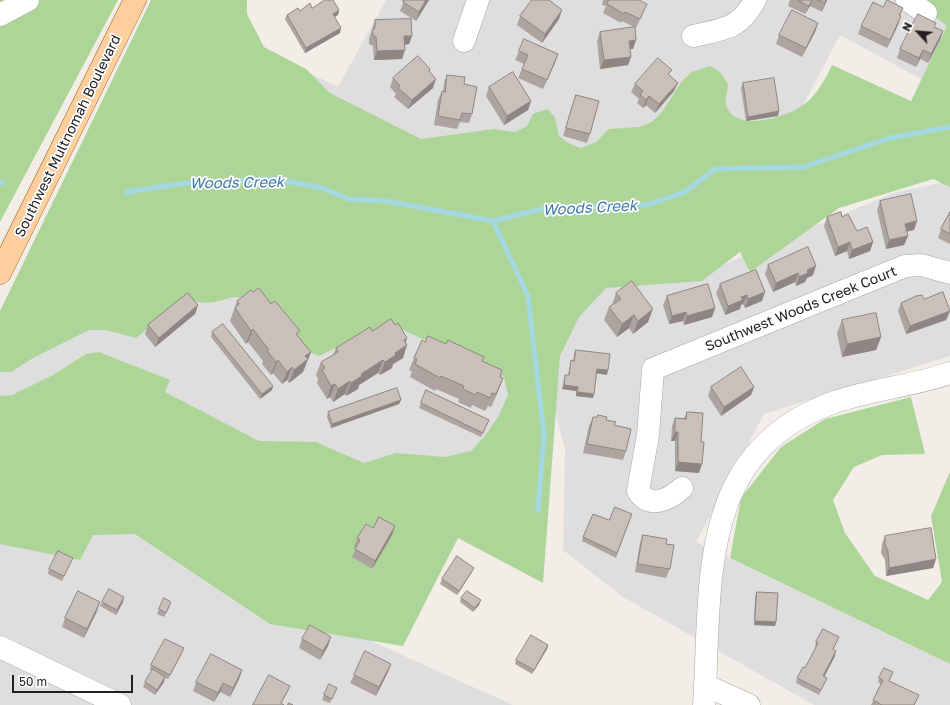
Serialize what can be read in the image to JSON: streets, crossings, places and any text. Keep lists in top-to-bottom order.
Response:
{
  "streets": {
    "main road": ["Southwest Multnomah Boulevard"],
    "street": ["Southwest Woods Creek Court"]
  },
  "water": ["Woods Creek"],
  "scale_bar": "50 m",
  "north": "top left"
}
